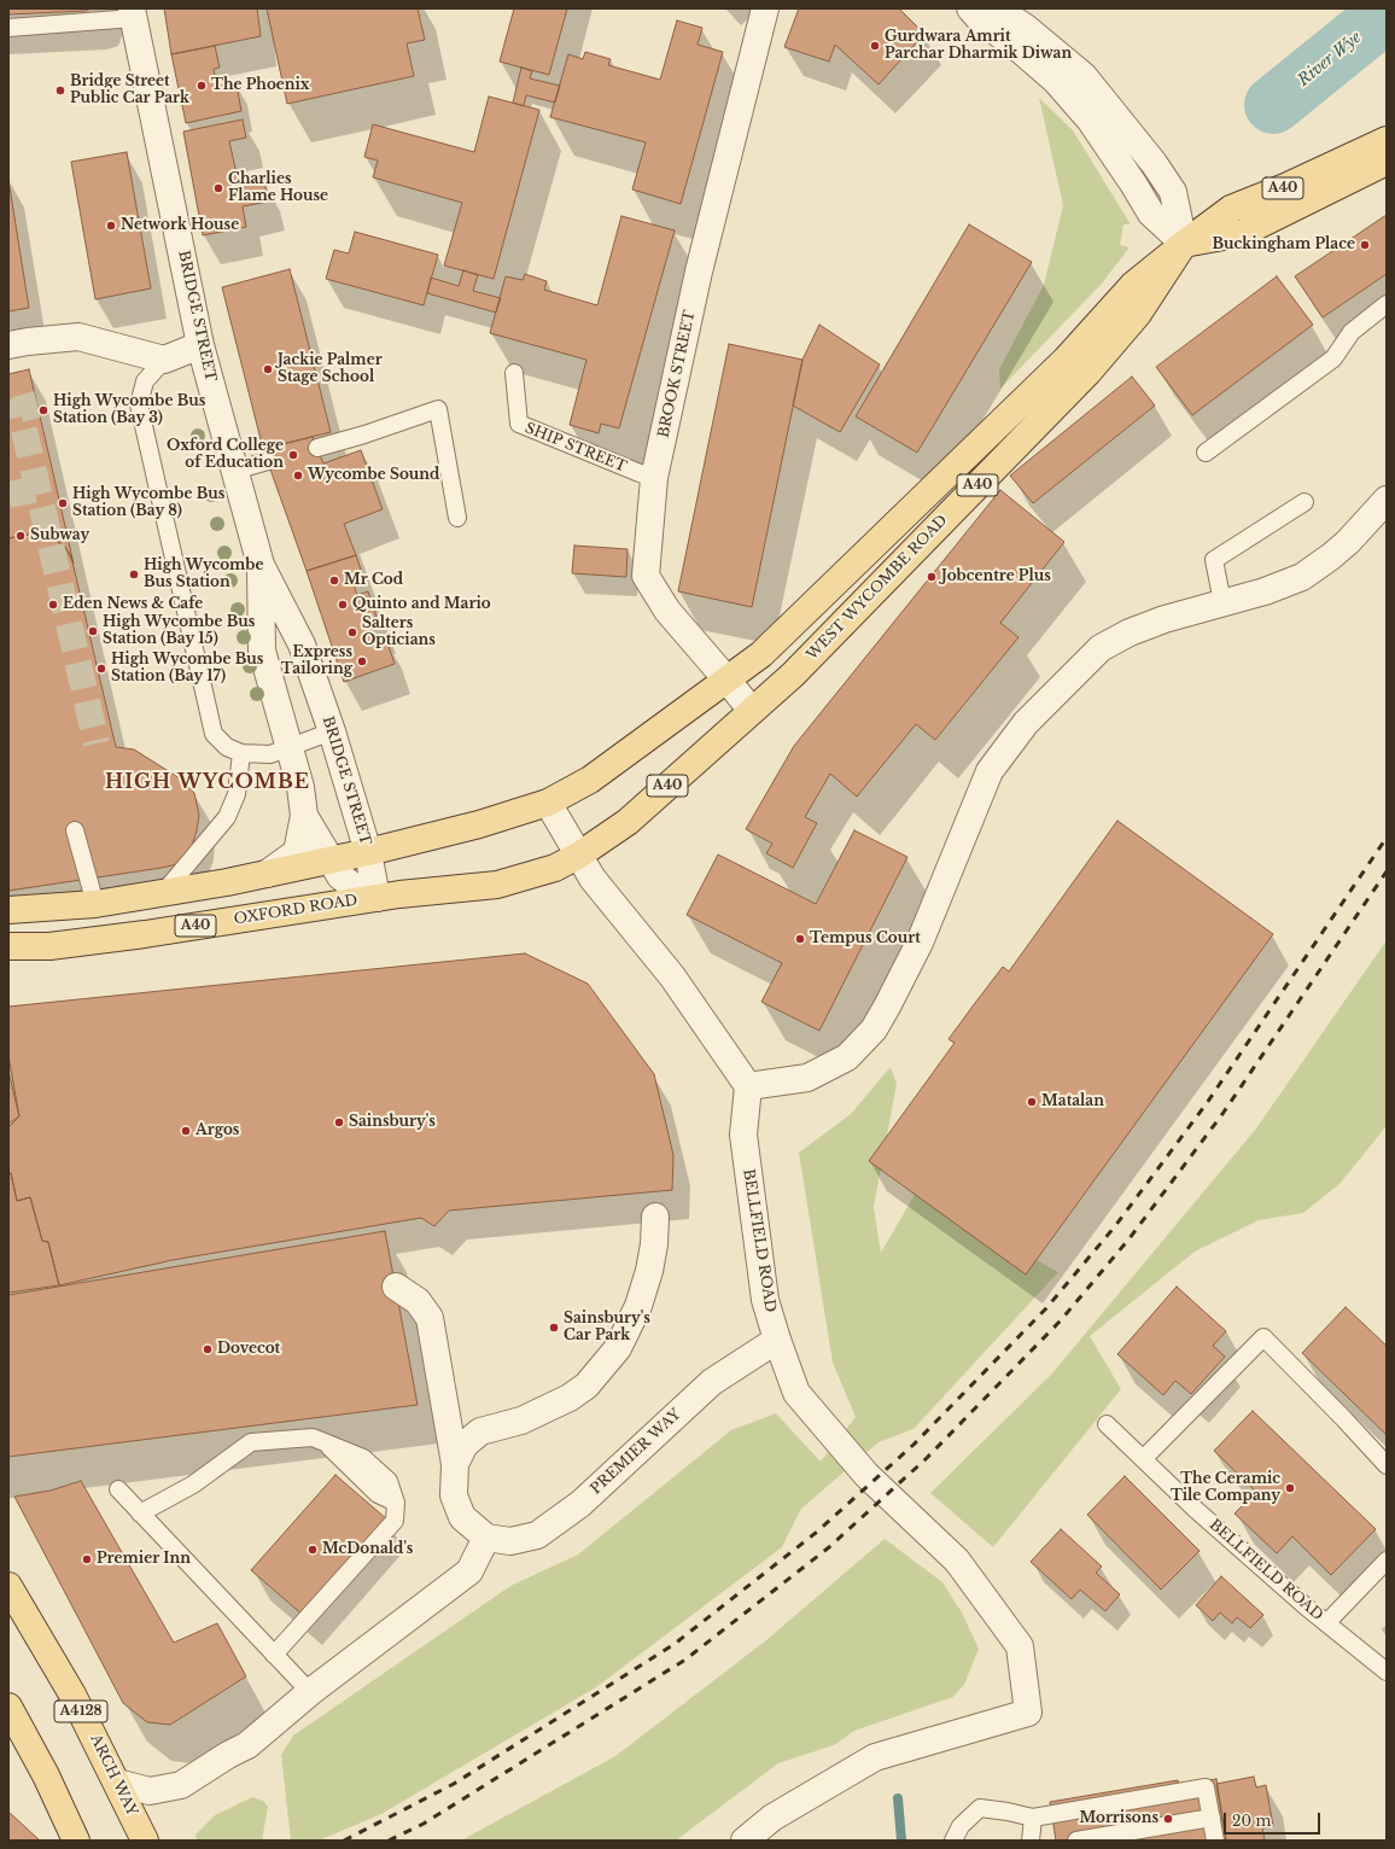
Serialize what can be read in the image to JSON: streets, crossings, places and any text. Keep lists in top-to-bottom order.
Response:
{
  "streets": {
    "main road": [
      "A40",
      "WEST WYCOMBE ROAD",
      "OXFORD ROAD",
      "A4128",
      "ARCH WAY"
    ],
    "street": [
      "BRIDGE STREET",
      "BROOK STREET",
      "BELLFIELD ROAD",
      "PREMIER WAY"
    ],
    "lane": ["SHIP STREET"]
  },
  "crossings": [
    ["A40", "BRIDGE STREET"],
    ["A40", "WEST WYCOMBE ROAD"],
    ["BRIDGE STREET", "OXFORD ROAD"],
    ["BROOK STREET", "SHIP STREET"],
    ["BROOK STREET", "WEST WYCOMBE ROAD"],
    ["WEST WYCOMBE ROAD", "OXFORD ROAD"],
    ["BELLFIELD ROAD", "PREMIER WAY"]
  ],
  "districts": ["HIGH WYCOMBE"],
  "water": ["River Wye"],
  "places": [
    "Gurdwara Amrit Parchar Dharmik Diwan",
    "The Phoenix",
    "Bridge Street Public Car Park",
    "Charlies Flame House",
    "Network House",
    "Buckingham Place",
    "Jackie Palmer Stage School",
    "High Wycombe Bus Station (Bay 3)",
    "Oxford College of Education",
    "Wycombe Sound",
    "High Wycombe Bus Station (Bay 8)",
    "Subway",
    "High Wycombe Bus Station",
    "Jobcentre Plus",
    "Mr Cod",
    "Eden News & Cafe",
    "Quinto and Mario",
    "High Wycombe Bus Station (Bay 15)",
    "Salters Opticians",
    "Express Tailoring",
    "High Wycombe Bus Station (Bay 17)",
    "Tempus Court",
    "Matalan",
    "Sainsbury's",
    "Argos",
    "Sainsbury's Car Park",
    "Dovecot",
    "The Ceramic Tile Company",
    "McDonald's",
    "Premier Inn",
    "Morrisons"
  ],
  "scale_bar": "20 m"
}
